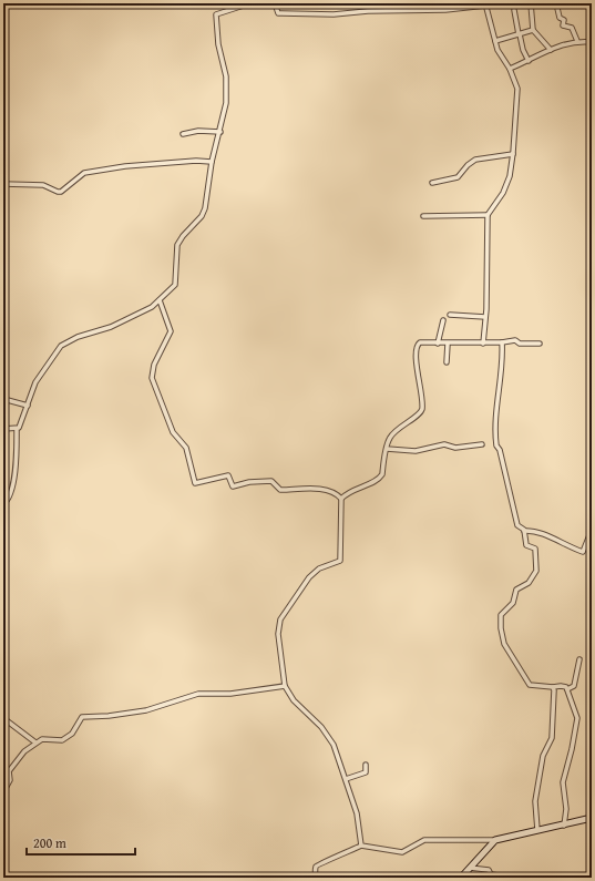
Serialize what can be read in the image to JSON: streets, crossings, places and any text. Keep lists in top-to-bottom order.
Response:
{
  "scale_bar": "200 m"
}
